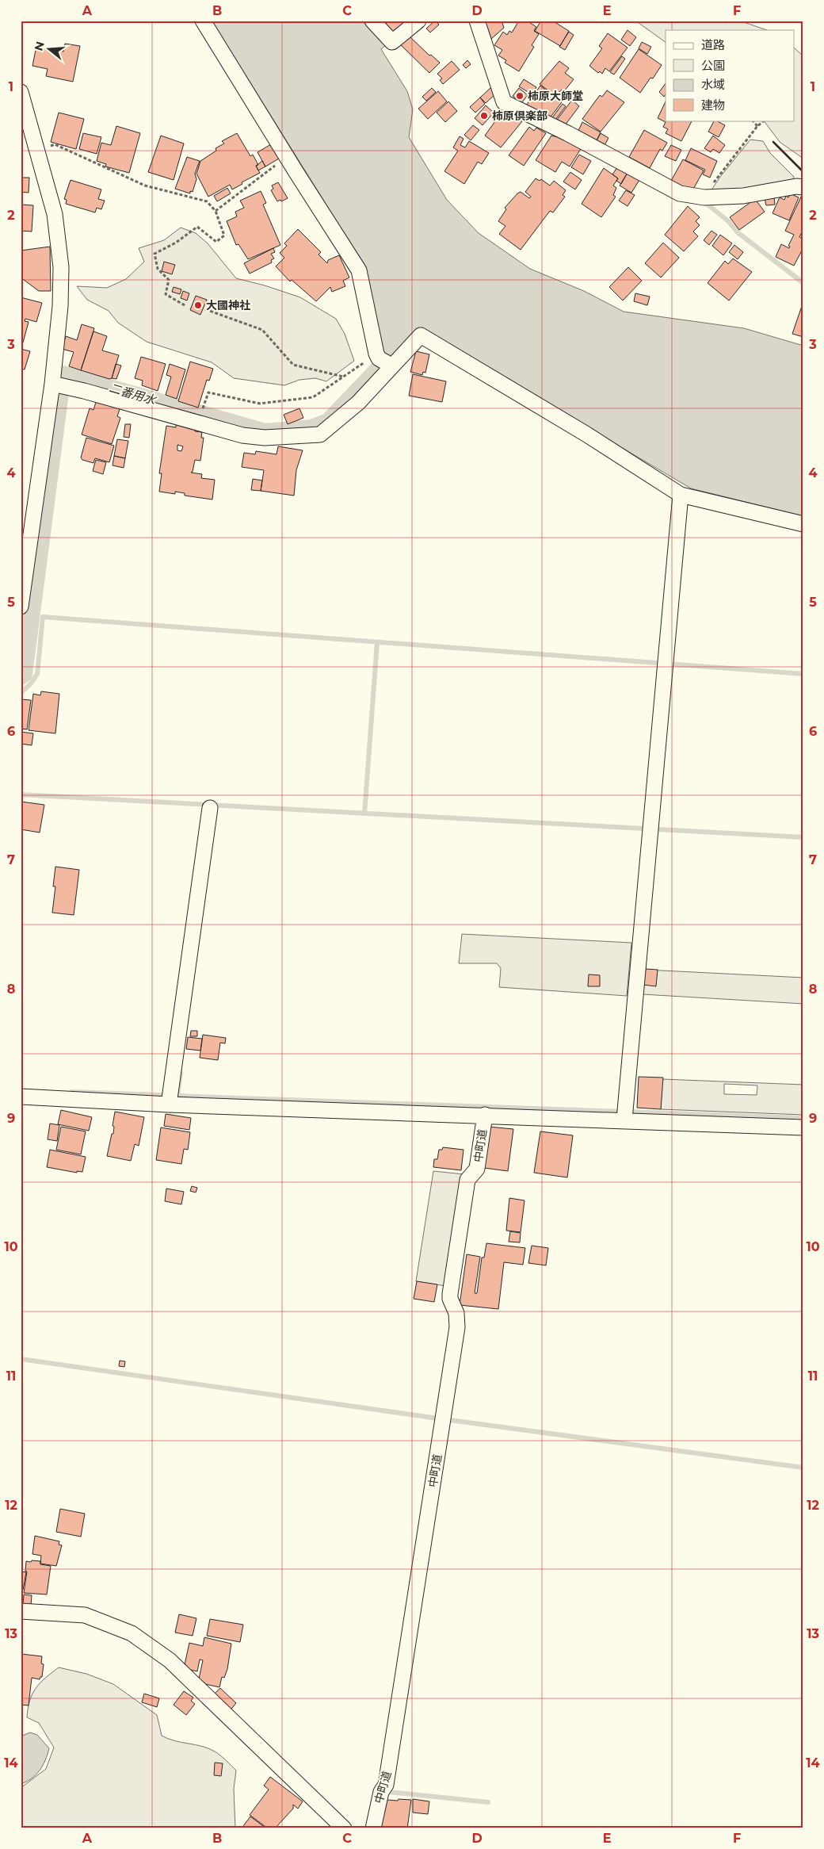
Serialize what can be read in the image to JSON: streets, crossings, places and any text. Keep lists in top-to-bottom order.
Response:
{
  "streets": {
    "street": ["中町道"]
  },
  "water": ["二番用水"],
  "places": ["柿原大師堂", "柿原倶楽部", "大國神社"],
  "legend": [
    "道路",
    "公園",
    "水域",
    "建物"
  ],
  "north": "left",
  "grid": {
    "columns": [
      "A",
      "B",
      "C",
      "D",
      "E",
      "F"
    ],
    "rows": [
      "1",
      "2",
      "3",
      "4",
      "5",
      "6",
      "7",
      "8",
      "9",
      "10",
      "11",
      "12",
      "13",
      "14"
    ]
  }
}
